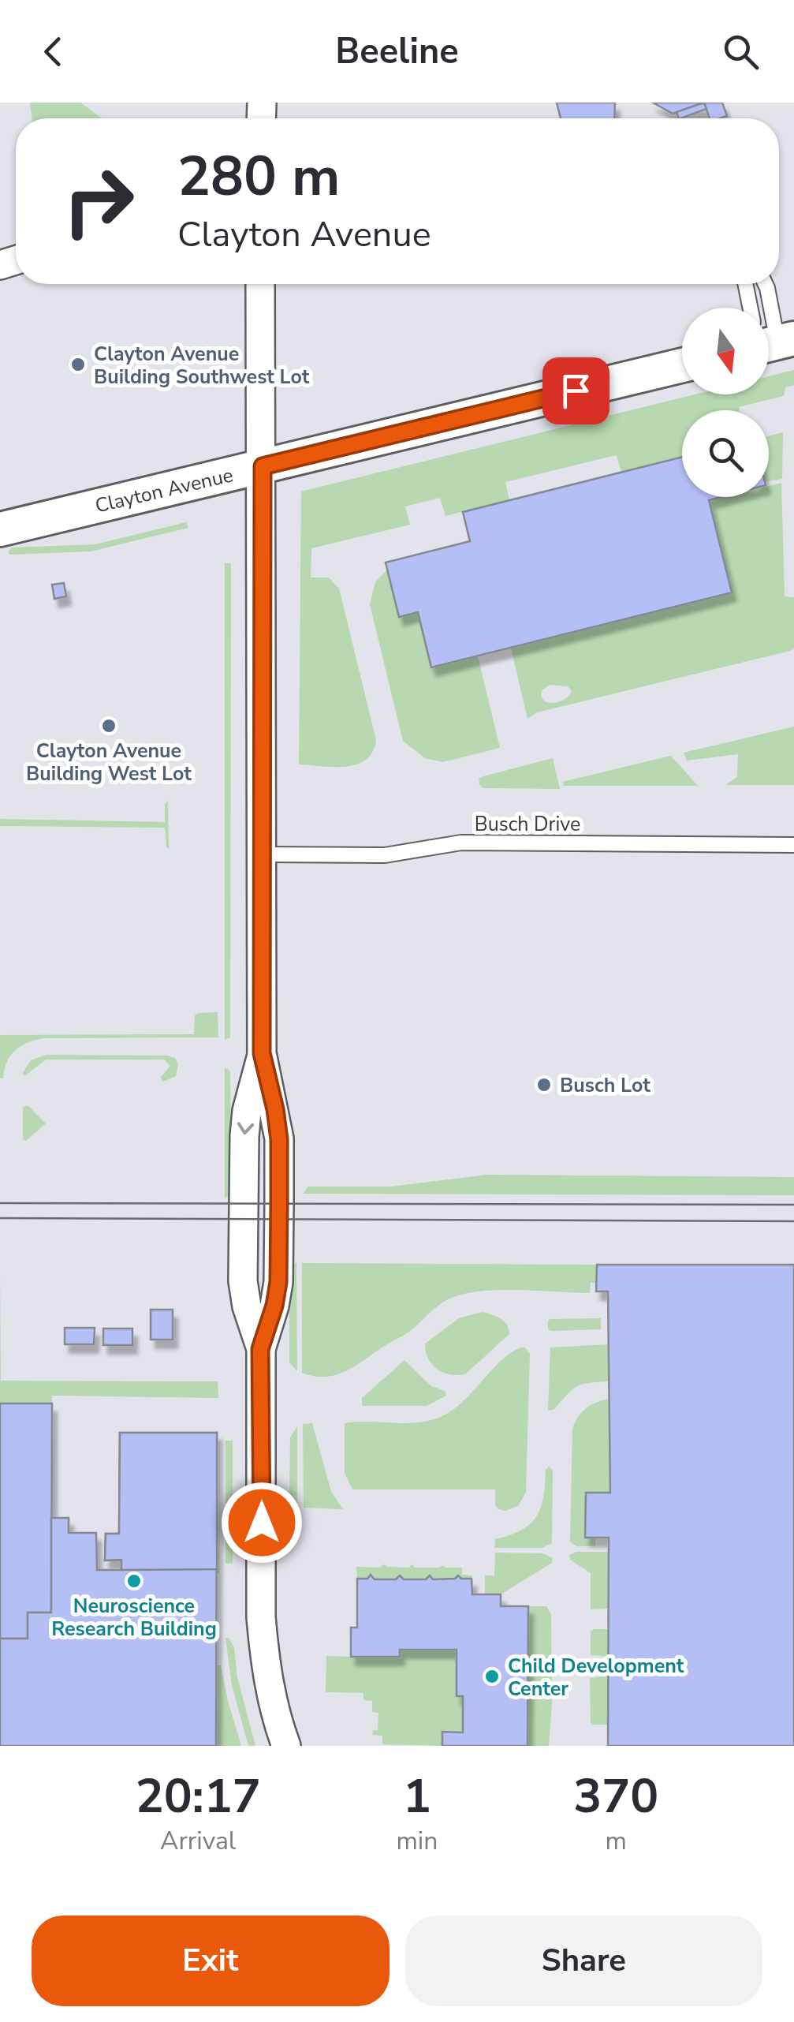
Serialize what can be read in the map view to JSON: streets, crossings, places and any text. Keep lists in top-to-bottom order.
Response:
{
  "streets": {
    "street": ["Clayton Avenue"],
    "lane": ["Busch Drive"]
  },
  "places": [
    "Clayton Avenue Building Southwest Lot",
    "Clayton Avenue Building West Lot",
    "Busch Lot",
    "Neuroscience Research Building",
    "Child Development Center"
  ],
  "north": "bottom",
  "page": {
    "header": "Beeline",
    "turn": ["280 m", "Clayton Avenue"],
    "eta": [
      "20:17",
      "Arrival",
      "1",
      "min",
      "370",
      "m"
    ],
    "buttons": ["Exit", "Share"]
  }
}
